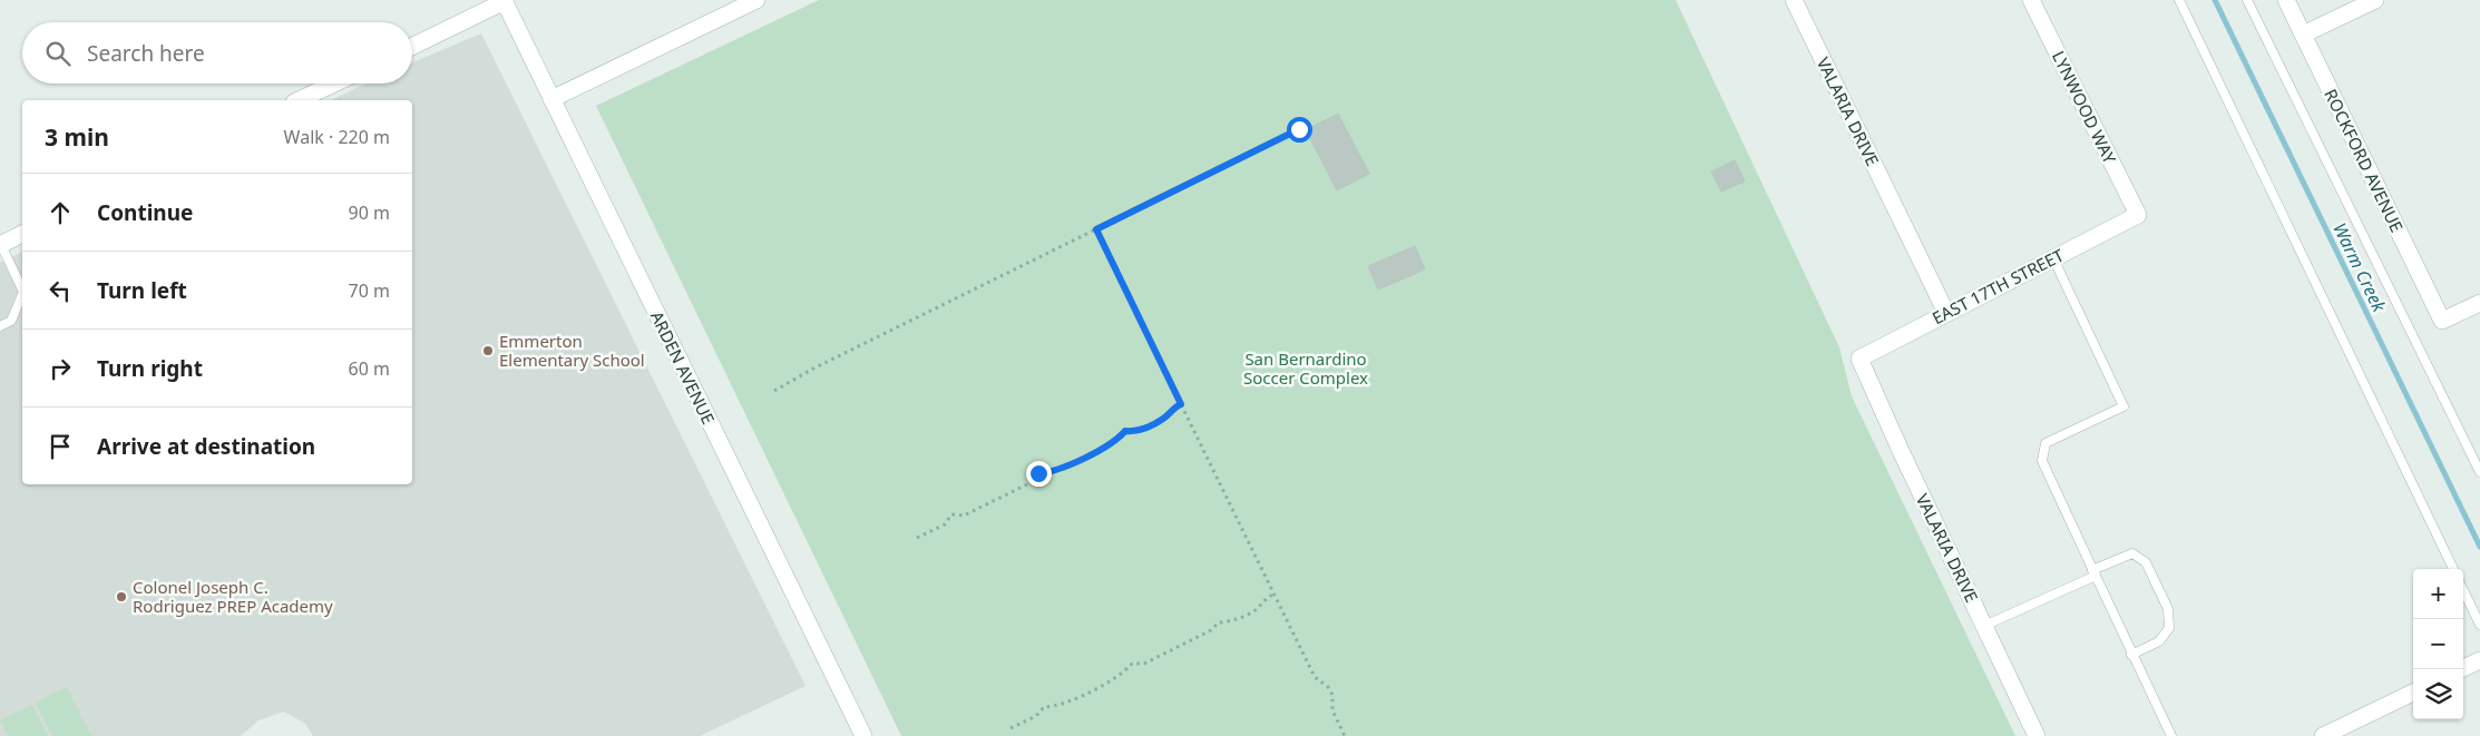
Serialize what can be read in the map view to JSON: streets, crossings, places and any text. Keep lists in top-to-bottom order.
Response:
{
  "streets": {
    "street": [
      "LYNWOOD WAY",
      "VALARIA DRIVE",
      "ROCKFORD AVENUE",
      "EAST 17TH STREET",
      "ARDEN AVENUE"
    ]
  },
  "crossings": [
    ["LYNWOOD WAY", "EAST 17TH STREET"],
    ["VALARIA DRIVE", "EAST 17TH STREET"]
  ],
  "water": ["Warm Creek"],
  "parks": ["San Bernardino Soccer Complex"],
  "places": ["Emmerton Elementary School", "Colonel Joseph C. Rodriguez PREP Academy"],
  "page": {
    "search": "Search here",
    "heading": ["3 min", "Walk · 220 m"],
    "list": [
      ["Continue", "90 m"],
      ["Turn left", "70 m"],
      ["Turn right", "60 m"],
      "Arrive at destination"
    ],
    "map_buttons": ["+", "−"]
  }
}
